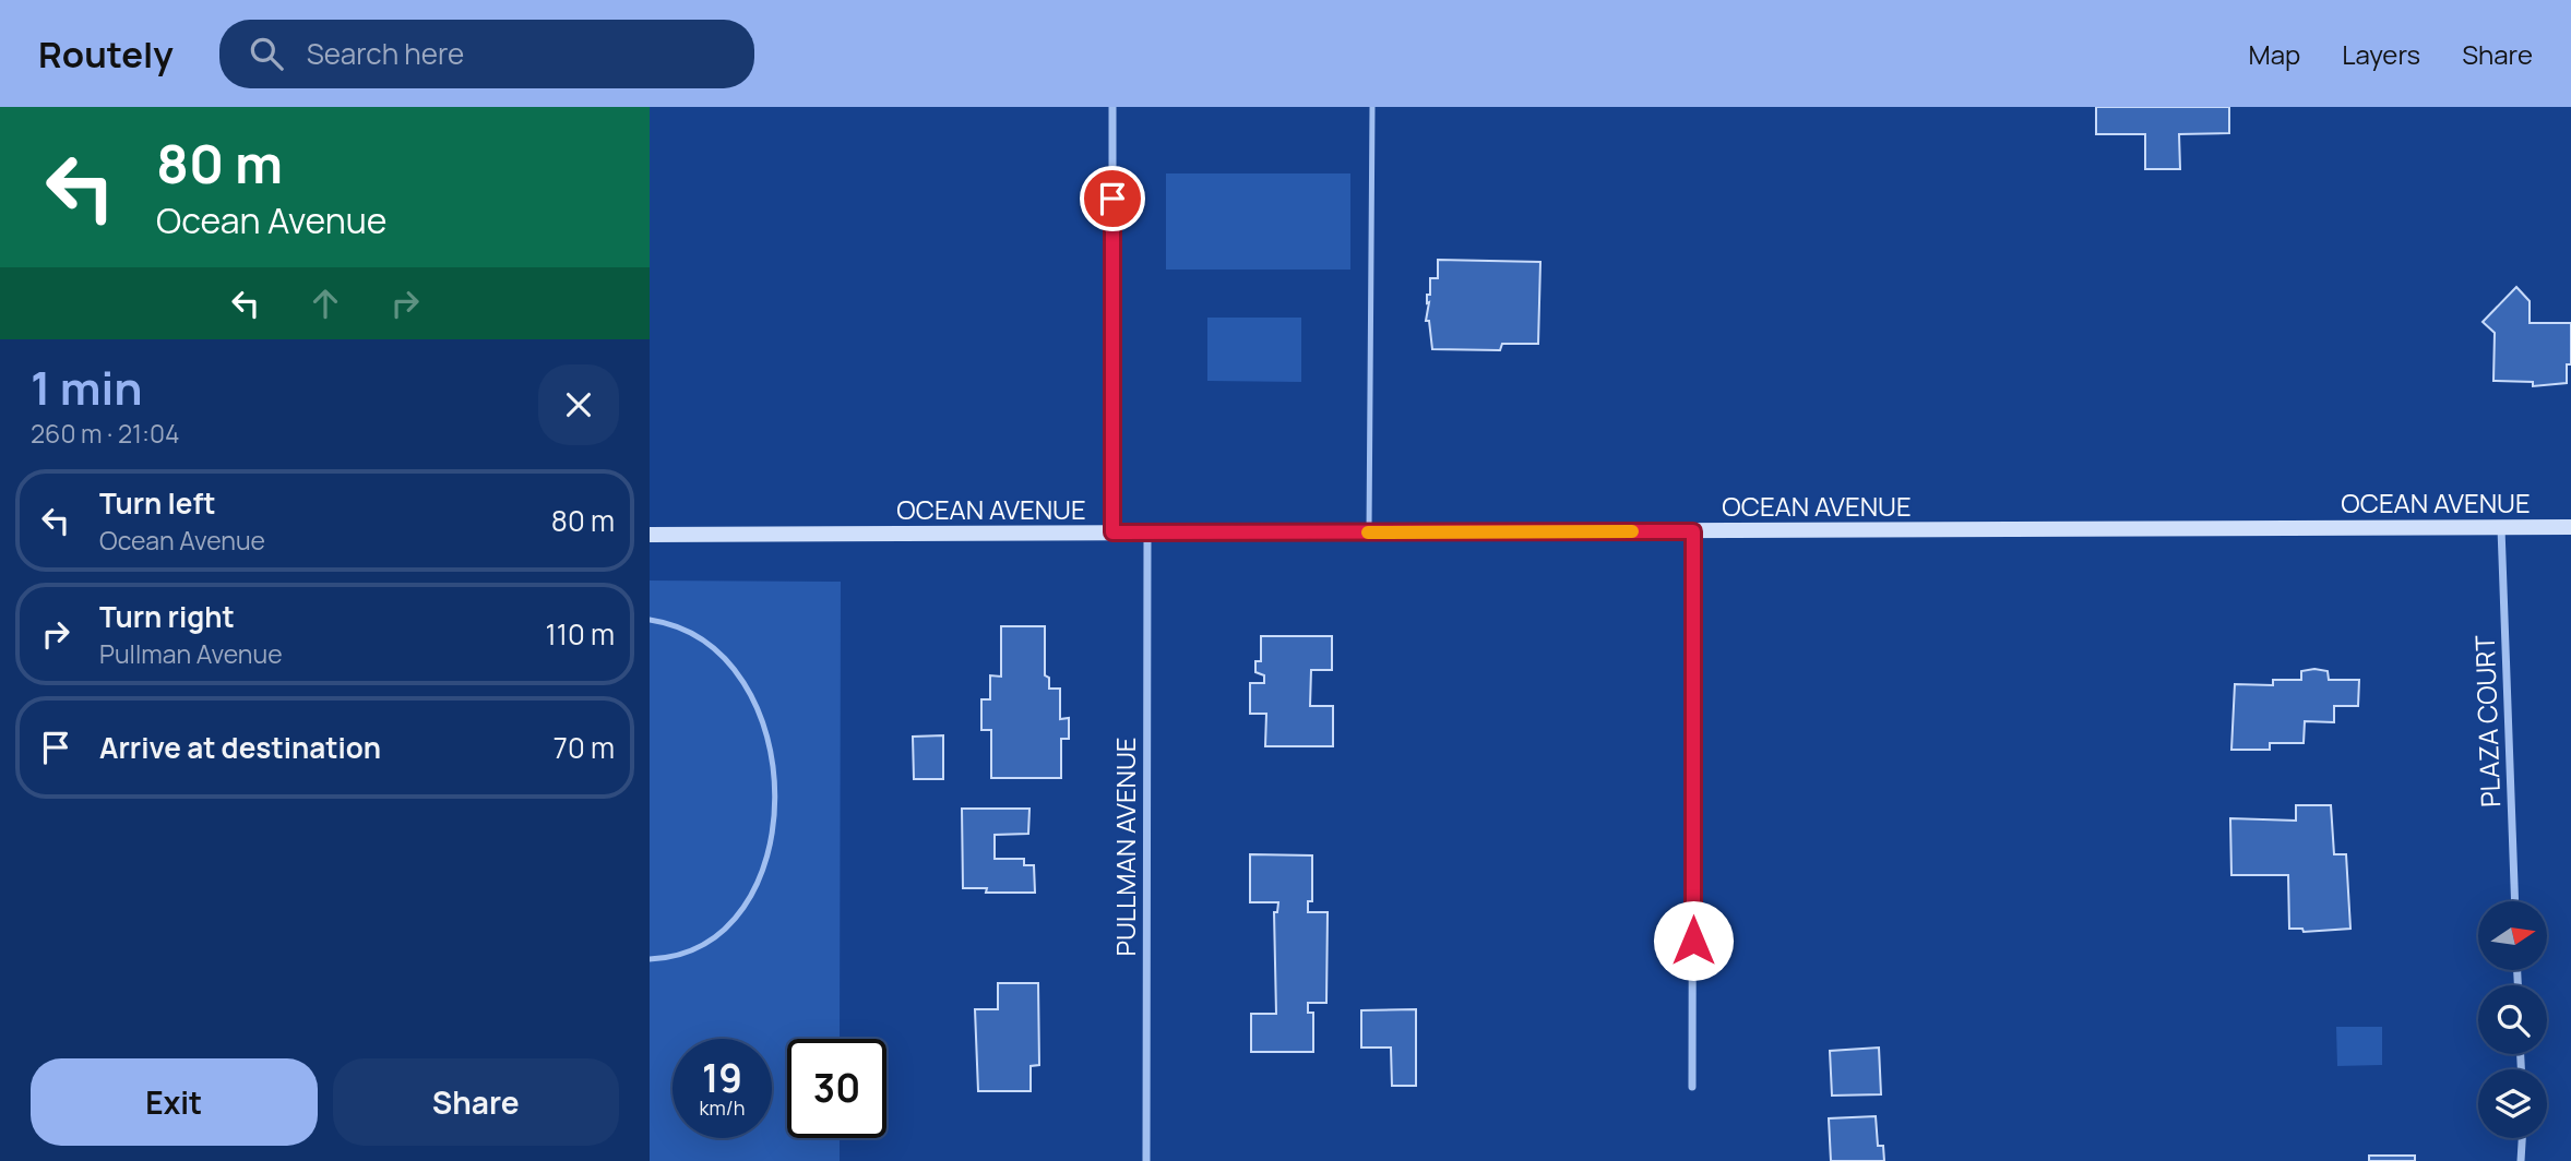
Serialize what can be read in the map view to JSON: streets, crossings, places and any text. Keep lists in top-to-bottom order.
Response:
{
  "streets": {
    "street": ["OCEAN AVENUE", "PLAZA COURT", "PULLMAN AVENUE"]
  },
  "crossings": [
    ["OCEAN AVENUE", "PLAZA COURT"],
    ["OCEAN AVENUE", "PULLMAN AVENUE"]
  ],
  "north": "right",
  "page": {
    "header": "Routely",
    "search": "Search here",
    "nav": ["Map", "Layers", "Share"],
    "turn": ["80 m", "Ocean Avenue"],
    "heading": ["1 min", "260 m · 21:04"],
    "list": [
      {
        "name": "Turn left",
        "note": "Ocean Avenue",
        "value": "80 m"
      },
      {
        "name": "Turn right",
        "note": "Pullman Avenue",
        "value": "110 m"
      },
      {
        "name": "Arrive at destination",
        "value": "70 m"
      }
    ],
    "speed": "19 km/h",
    "limit": "30",
    "buttons": ["Exit", "Share"]
  }
}
